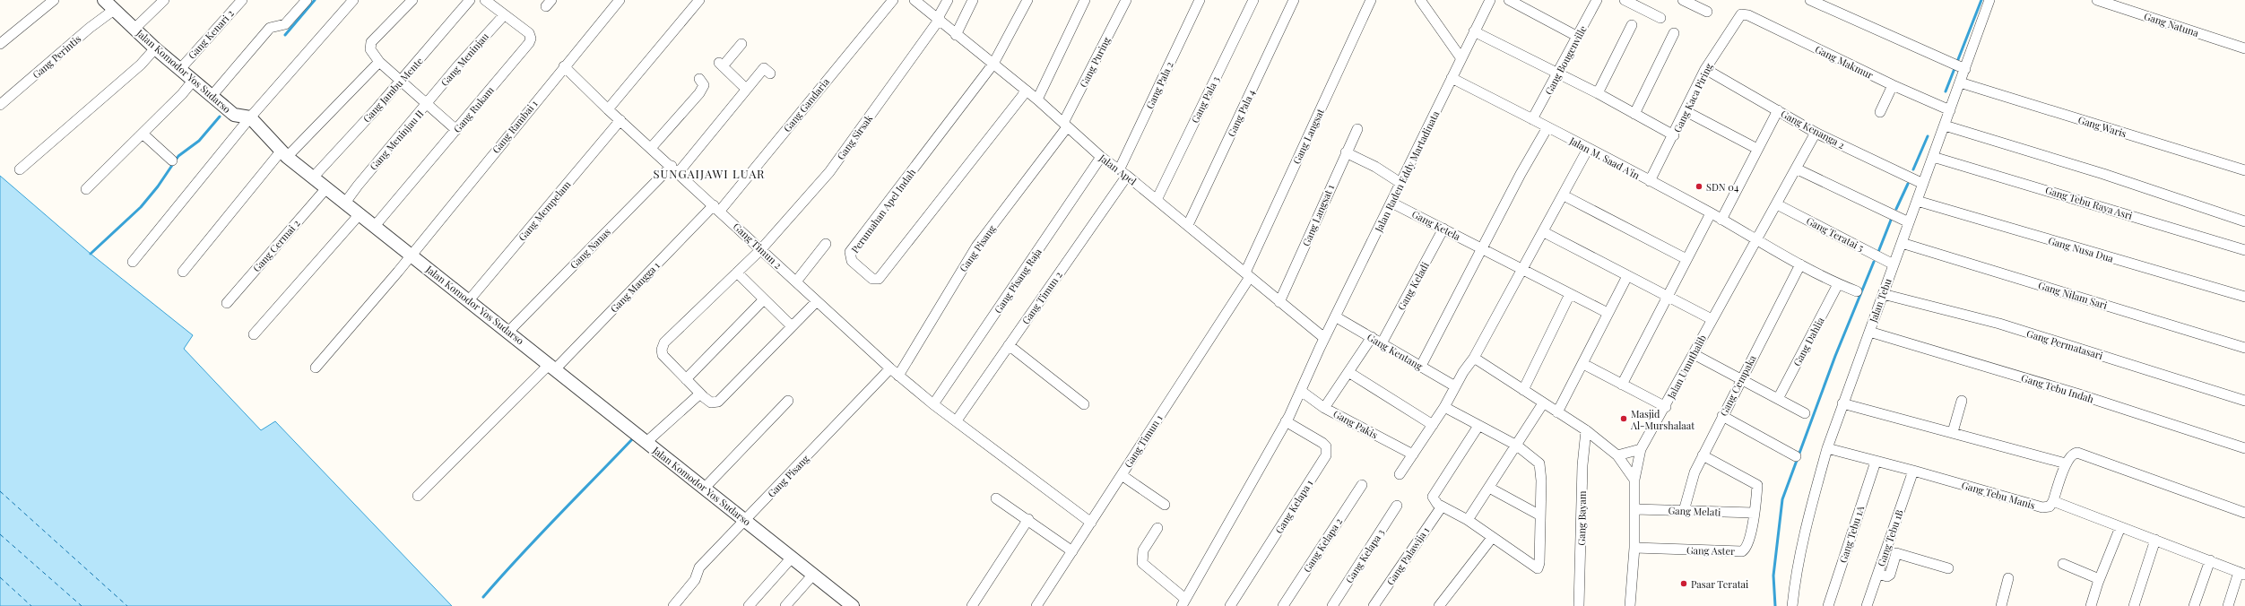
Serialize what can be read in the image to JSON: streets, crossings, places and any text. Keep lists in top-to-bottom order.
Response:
{
  "streets": {
    "street": [
      "Gang Natuna",
      "Gang Kenari 2",
      "Gang Perintis",
      "Gang Meninjau",
      "Gang Bougenville",
      "Gang Puring",
      "Gang Makmur",
      "Jalan Komodor Yos Sudarso",
      "Gang Pala 2",
      "Gang Jambu Mente",
      "Gang Kaca Piring",
      "Gang Pala 3",
      "Gang Gandaria",
      "Gang Rukam",
      "Gang Pala 4",
      "Gang Rambai 1",
      "Gang Waris",
      "Gang Kenanga 2",
      "Gang Langsat",
      "Gang Sirsak",
      "Gang Meninjau II",
      "Jalan M. Saad A'in",
      "Jalan Apel",
      "Jalan Raden Eddy Martadinata",
      "Gang Tebu Raya Asri",
      "Gang Mempelam",
      "Perumahan Apel Indah",
      "Gang Langsat 1",
      "Gang Ketela",
      "Gang Teratai 5",
      "Gang Cermai 2",
      "Gang Timun 2",
      "Gang Nanas",
      "Gang Pisang",
      "Gang Nusa Dua",
      "Gang Pisang Raja",
      "Gang Keladi",
      "Gang Mangga 1",
      "Gang Nilam Sari",
      "Jalan Tebu",
      "Gang Dahlia",
      "Gang Permatasari",
      "Gang Kentang",
      "Jalan Umuthalib",
      "Gang Cempaka",
      "Gang Tebu Indah",
      "Gang Pakis",
      "Gang Timun 1",
      "Gang Tebu Manis",
      "Gang Kelapa 1",
      "Gang Melati",
      "Gang Bayam",
      "Gang Tebu 1A",
      "Gang Tebu 1B",
      "Gang Kelapa 2",
      "Gang Aster",
      "Gang Kelapa 3",
      "Gang Palawija 1"
    ]
  },
  "crossings": [
    ["Gang Kenari 2", "Jalan Komodor Yos Sudarso"],
    ["Gang Perintis", "Jalan Komodor Yos Sudarso"],
    ["Gang Meninjau", "Gang Rukam"],
    ["Gang Meninjau", "Gang Meninjau II"],
    ["Gang Bougenville", "Jalan M. Saad A'in"],
    ["Gang Puring", "Jalan Apel"],
    ["Gang Puring", "Gang Pisang"],
    ["Gang Makmur", "Gang Kaca Piring"],
    ["Gang Makmur", "Jalan Tebu"],
    ["Jalan Komodor Yos Sudarso", "Gang Jambu Mente"],
    ["Jalan Komodor Yos Sudarso", "Gang Rukam"],
    ["Jalan Komodor Yos Sudarso", "Gang Rambai 1"],
    ["Jalan Komodor Yos Sudarso", "Gang Meninjau II"],
    ["Jalan Komodor Yos Sudarso", "Gang Mempelam"],
    ["Jalan Komodor Yos Sudarso", "Gang Cermai 2"],
    ["Jalan Komodor Yos Sudarso", "Gang Nanas"],
    ["Jalan Komodor Yos Sudarso", "Gang Pisang"],
    ["Jalan Komodor Yos Sudarso", "Gang Mangga 1"],
    ["Gang Pala 2", "Jalan Apel"],
    ["Gang Pala 2", "Gang Timun 2"],
    ["Gang Jambu Mente", "Gang Meninjau II"],
    ["Gang Kaca Piring", "Gang Kenanga 2"],
    ["Gang Kaca Piring", "Jalan M. Saad A'in"],
    ["Gang Pala 3", "Jalan Apel"],
    ["Gang Gandaria", "Gang Timun 2"],
    ["Gang Gandaria", "Gang Mangga 1"],
    ["Gang Pala 4", "Jalan Apel"],
    ["Gang Rambai 1", "Gang Timun 2"],
    ["Gang Waris", "Jalan Tebu"],
    ["Gang Kenanga 2", "Jalan Tebu"],
    ["Gang Kenanga 2", "Jalan Umuthalib"],
    ["Gang Langsat", "Jalan Apel"],
    ["Gang Langsat", "Gang Timun 1"],
    ["Gang Sirsak", "Jalan Apel"],
    ["Gang Sirsak", "Gang Timun 2"],
    ["Jalan M. Saad A'in", "Jalan Raden Eddy Martadinata"],
    ["Jalan M. Saad A'in", "Gang Dahlia"],
    ["Jalan M. Saad A'in", "Jalan Umuthalib"],
    ["Jalan M. Saad A'in", "Gang Cempaka"],
    ["Jalan Apel", "Jalan Raden Eddy Martadinata"],
    ["Jalan Apel", "Perumahan Apel Indah"],
    ["Jalan Apel", "Gang Langsat 1"],
    ["Jalan Apel", "Gang Timun 2"],
    ["Jalan Apel", "Gang Pisang"],
    ["Jalan Apel", "Gang Pisang Raja"],
    ["Jalan Apel", "Gang Timun 1"],
    ["Jalan Raden Eddy Martadinata", "Gang Ketela"],
    ["Jalan Raden Eddy Martadinata", "Gang Kentang"],
    ["Jalan Raden Eddy Martadinata", "Gang Pakis"],
    ["Jalan Raden Eddy Martadinata", "Gang Kelapa 1"],
    ["Gang Tebu Raya Asri", "Jalan Tebu"],
    ["Gang Mempelam", "Gang Timun 2"],
    ["Gang Ketela", "Gang Keladi"],
    ["Gang Teratai 5", "Jalan Tebu"],
    ["Gang Teratai 5", "Jalan Umuthalib"],
    ["Gang Timun 2", "Gang Nanas"],
    ["Gang Timun 2", "Gang Pisang"],
    ["Gang Timun 2", "Gang Pisang Raja"],
    ["Gang Timun 2", "Gang Mangga 1"],
    ["Gang Timun 2", "Gang Timun 1"],
    ["Gang Nusa Dua", "Jalan Tebu"],
    ["Gang Keladi", "Gang Kentang"],
    ["Gang Nilam Sari", "Jalan Tebu"],
    ["Jalan Tebu", "Gang Permatasari"],
    ["Jalan Tebu", "Gang Tebu Indah"],
    ["Jalan Tebu", "Gang Tebu Manis"],
    ["Jalan Umuthalib", "Gang Melati"],
    ["Jalan Umuthalib", "Gang Aster"],
    ["Gang Cempaka", "Gang Melati"],
    ["Gang Cempaka", "Gang Aster"],
    ["Gang Tebu Manis", "Gang Tebu 1A"],
    ["Gang Tebu Manis", "Gang Tebu 1B"],
    ["Gang Melati", "Gang Aster"]
  ],
  "districts": ["SUNGAIJAWI LUAR"],
  "places": ["SDN 04", "Masjid Al-Murshalaat", "Pasar Teratai"]
}
